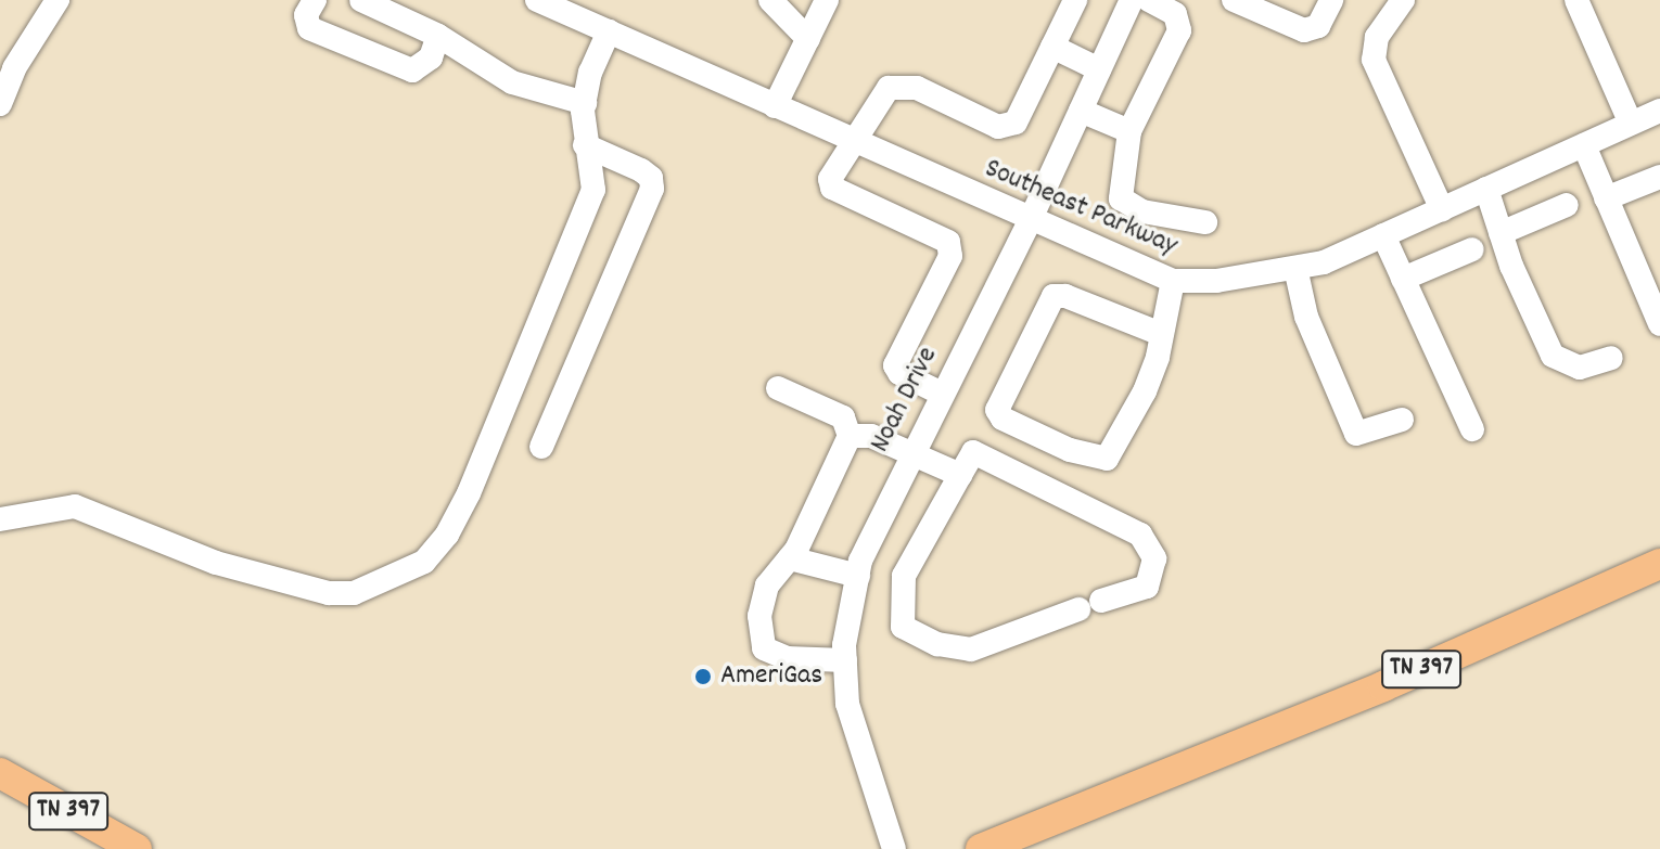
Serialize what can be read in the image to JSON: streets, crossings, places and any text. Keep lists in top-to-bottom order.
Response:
{
  "streets": {
    "main road": ["TN 397"],
    "street": ["Southeast Parkway", "Noah Drive"]
  },
  "crossings": [
    ["Southeast Parkway", "Noah Drive"]
  ],
  "places": ["AmeriGas"]
}
